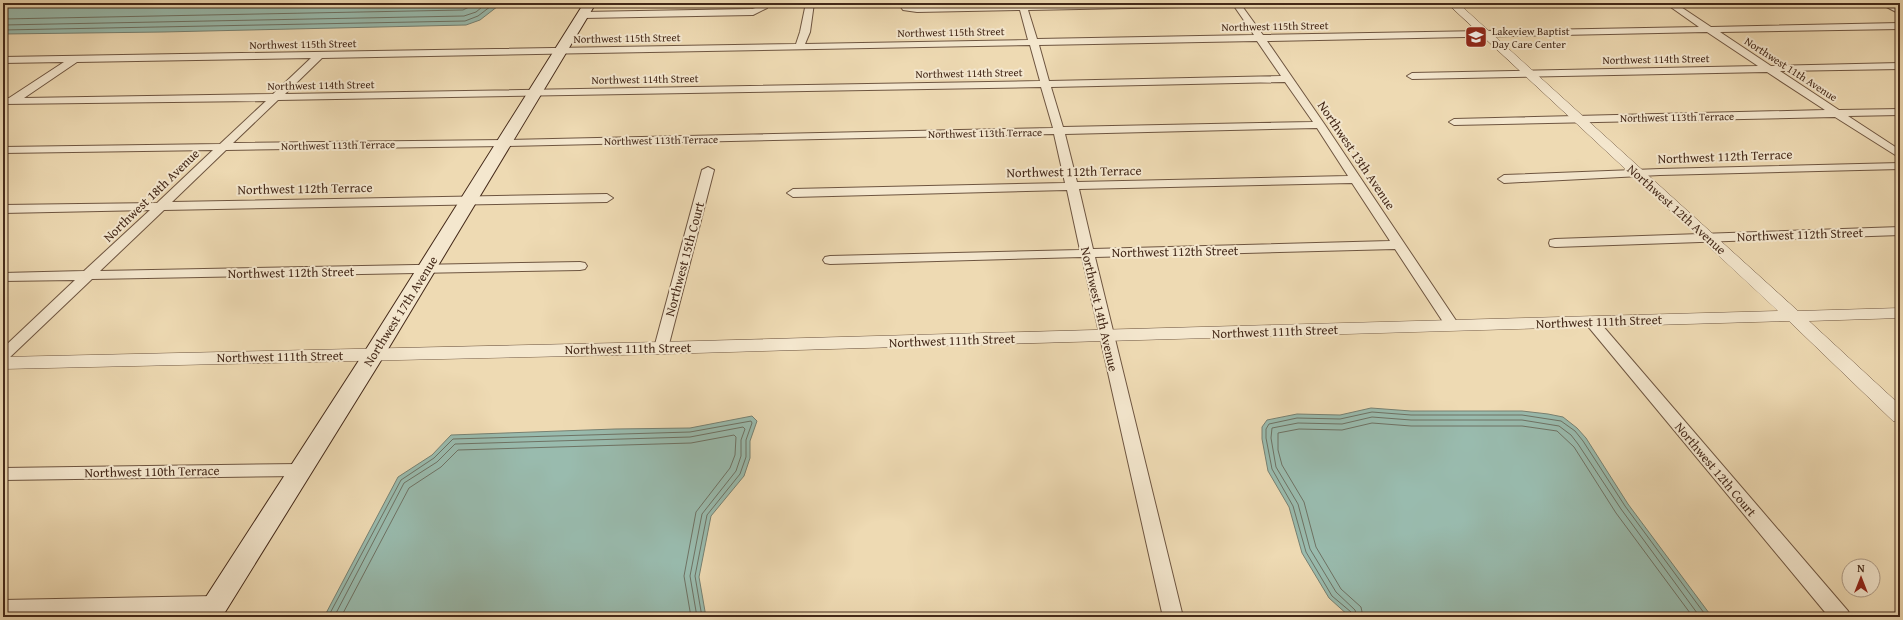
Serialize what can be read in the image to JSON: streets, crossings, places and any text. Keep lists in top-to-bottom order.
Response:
{
  "streets": {
    "main road": ["Northwest 17th Avenue"],
    "street": [
      "Northwest 115th Street",
      "Northwest 114th Street",
      "Northwest 11th Avenue",
      "Northwest 113th Terrace",
      "Northwest 13th Avenue",
      "Northwest 112th Terrace",
      "Northwest 18th Avenue",
      "Northwest 12th Avenue",
      "Northwest 112th Street",
      "Northwest 15th Court",
      "Northwest 14th Avenue",
      "Northwest 111th Street",
      "Northwest 12th Court",
      "Northwest 110th Terrace"
    ]
  },
  "crossings": [
    ["Northwest 115th Street", "Northwest 11th Avenue"],
    ["Northwest 115th Street", "Northwest 13th Avenue"],
    ["Northwest 115th Street", "Northwest 18th Avenue"],
    ["Northwest 115th Street", "Northwest 12th Avenue"],
    ["Northwest 115th Street", "Northwest 14th Avenue"],
    ["Northwest 115th Street", "Northwest 17th Avenue"],
    ["Northwest 114th Street", "Northwest 11th Avenue"],
    ["Northwest 114th Street", "Northwest 13th Avenue"],
    ["Northwest 114th Street", "Northwest 18th Avenue"],
    ["Northwest 114th Street", "Northwest 12th Avenue"],
    ["Northwest 114th Street", "Northwest 14th Avenue"],
    ["Northwest 114th Street", "Northwest 17th Avenue"],
    ["Northwest 11th Avenue", "Northwest 113th Terrace"],
    ["Northwest 113th Terrace", "Northwest 13th Avenue"],
    ["Northwest 113th Terrace", "Northwest 18th Avenue"],
    ["Northwest 113th Terrace", "Northwest 12th Avenue"],
    ["Northwest 113th Terrace", "Northwest 14th Avenue"],
    ["Northwest 113th Terrace", "Northwest 17th Avenue"],
    ["Northwest 13th Avenue", "Northwest 112th Terrace"],
    ["Northwest 13th Avenue", "Northwest 112th Street"],
    ["Northwest 13th Avenue", "Northwest 111th Street"],
    ["Northwest 112th Terrace", "Northwest 18th Avenue"],
    ["Northwest 112th Terrace", "Northwest 12th Avenue"],
    ["Northwest 112th Terrace", "Northwest 14th Avenue"],
    ["Northwest 112th Terrace", "Northwest 17th Avenue"],
    ["Northwest 18th Avenue", "Northwest 112th Street"],
    ["Northwest 12th Avenue", "Northwest 112th Street"],
    ["Northwest 12th Avenue", "Northwest 111th Street"],
    ["Northwest 112th Street", "Northwest 14th Avenue"],
    ["Northwest 112th Street", "Northwest 17th Avenue"],
    ["Northwest 15th Court", "Northwest 111th Street"],
    ["Northwest 14th Avenue", "Northwest 111th Street"],
    ["Northwest 17th Avenue", "Northwest 111th Street"],
    ["Northwest 17th Avenue", "Northwest 110th Terrace"],
    ["Northwest 111th Street", "Northwest 12th Court"]
  ],
  "places": {
    "school or university": ["Lakeview Baptist Day Care Center"]
  },
  "north": "top"
}
